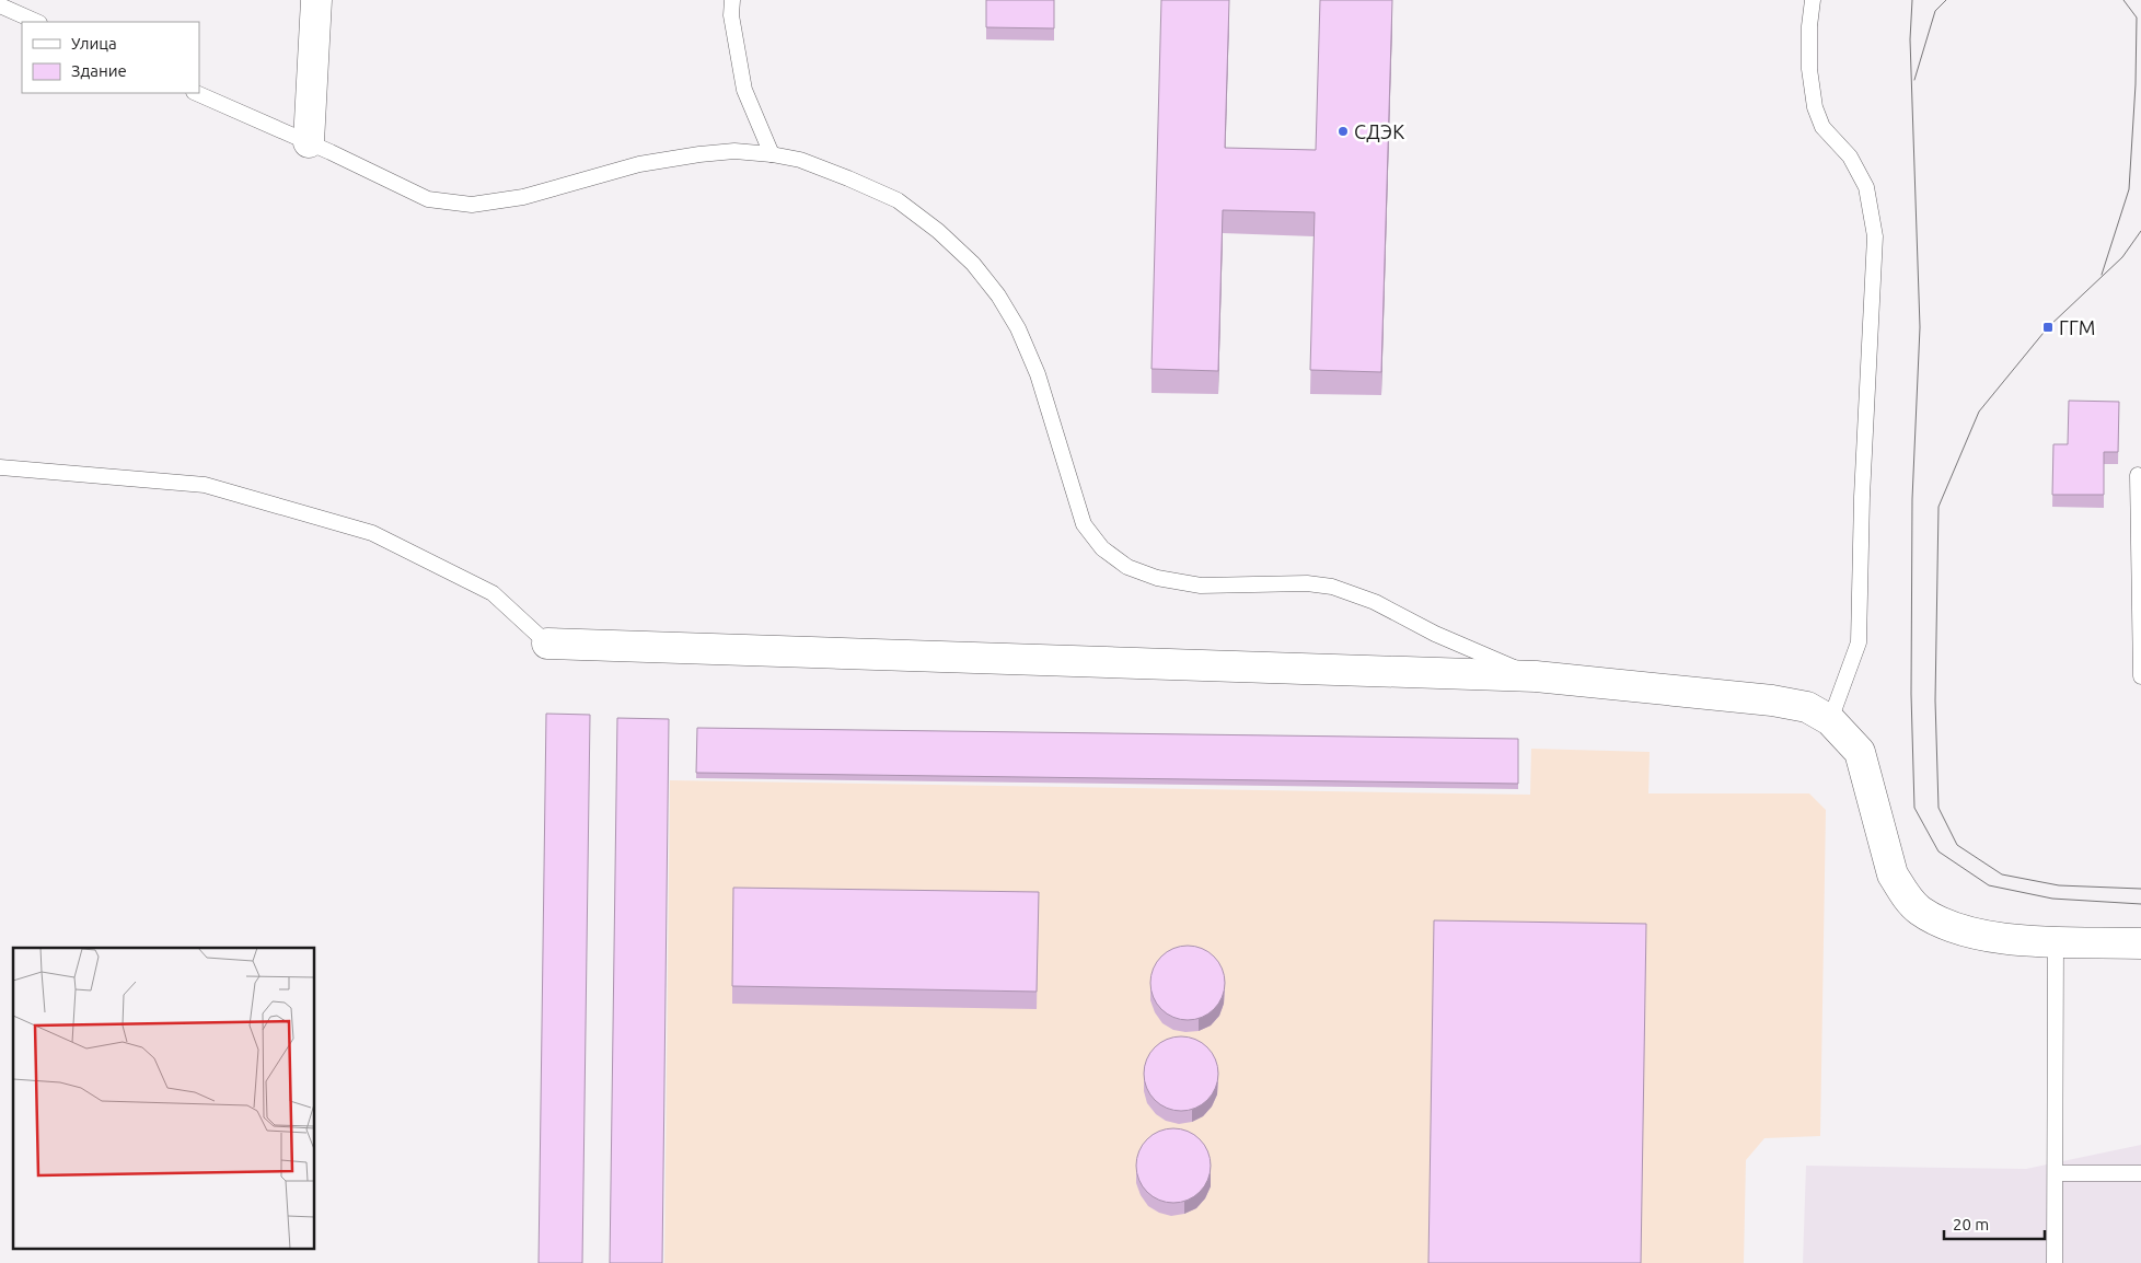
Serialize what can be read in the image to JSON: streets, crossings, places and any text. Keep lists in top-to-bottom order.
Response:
{
  "places": {
    "other": ["СДЭК"],
    "transit": ["ГГМ"]
  },
  "legend": ["Улица", "Здание"],
  "scale_bar": "20 m"
}
